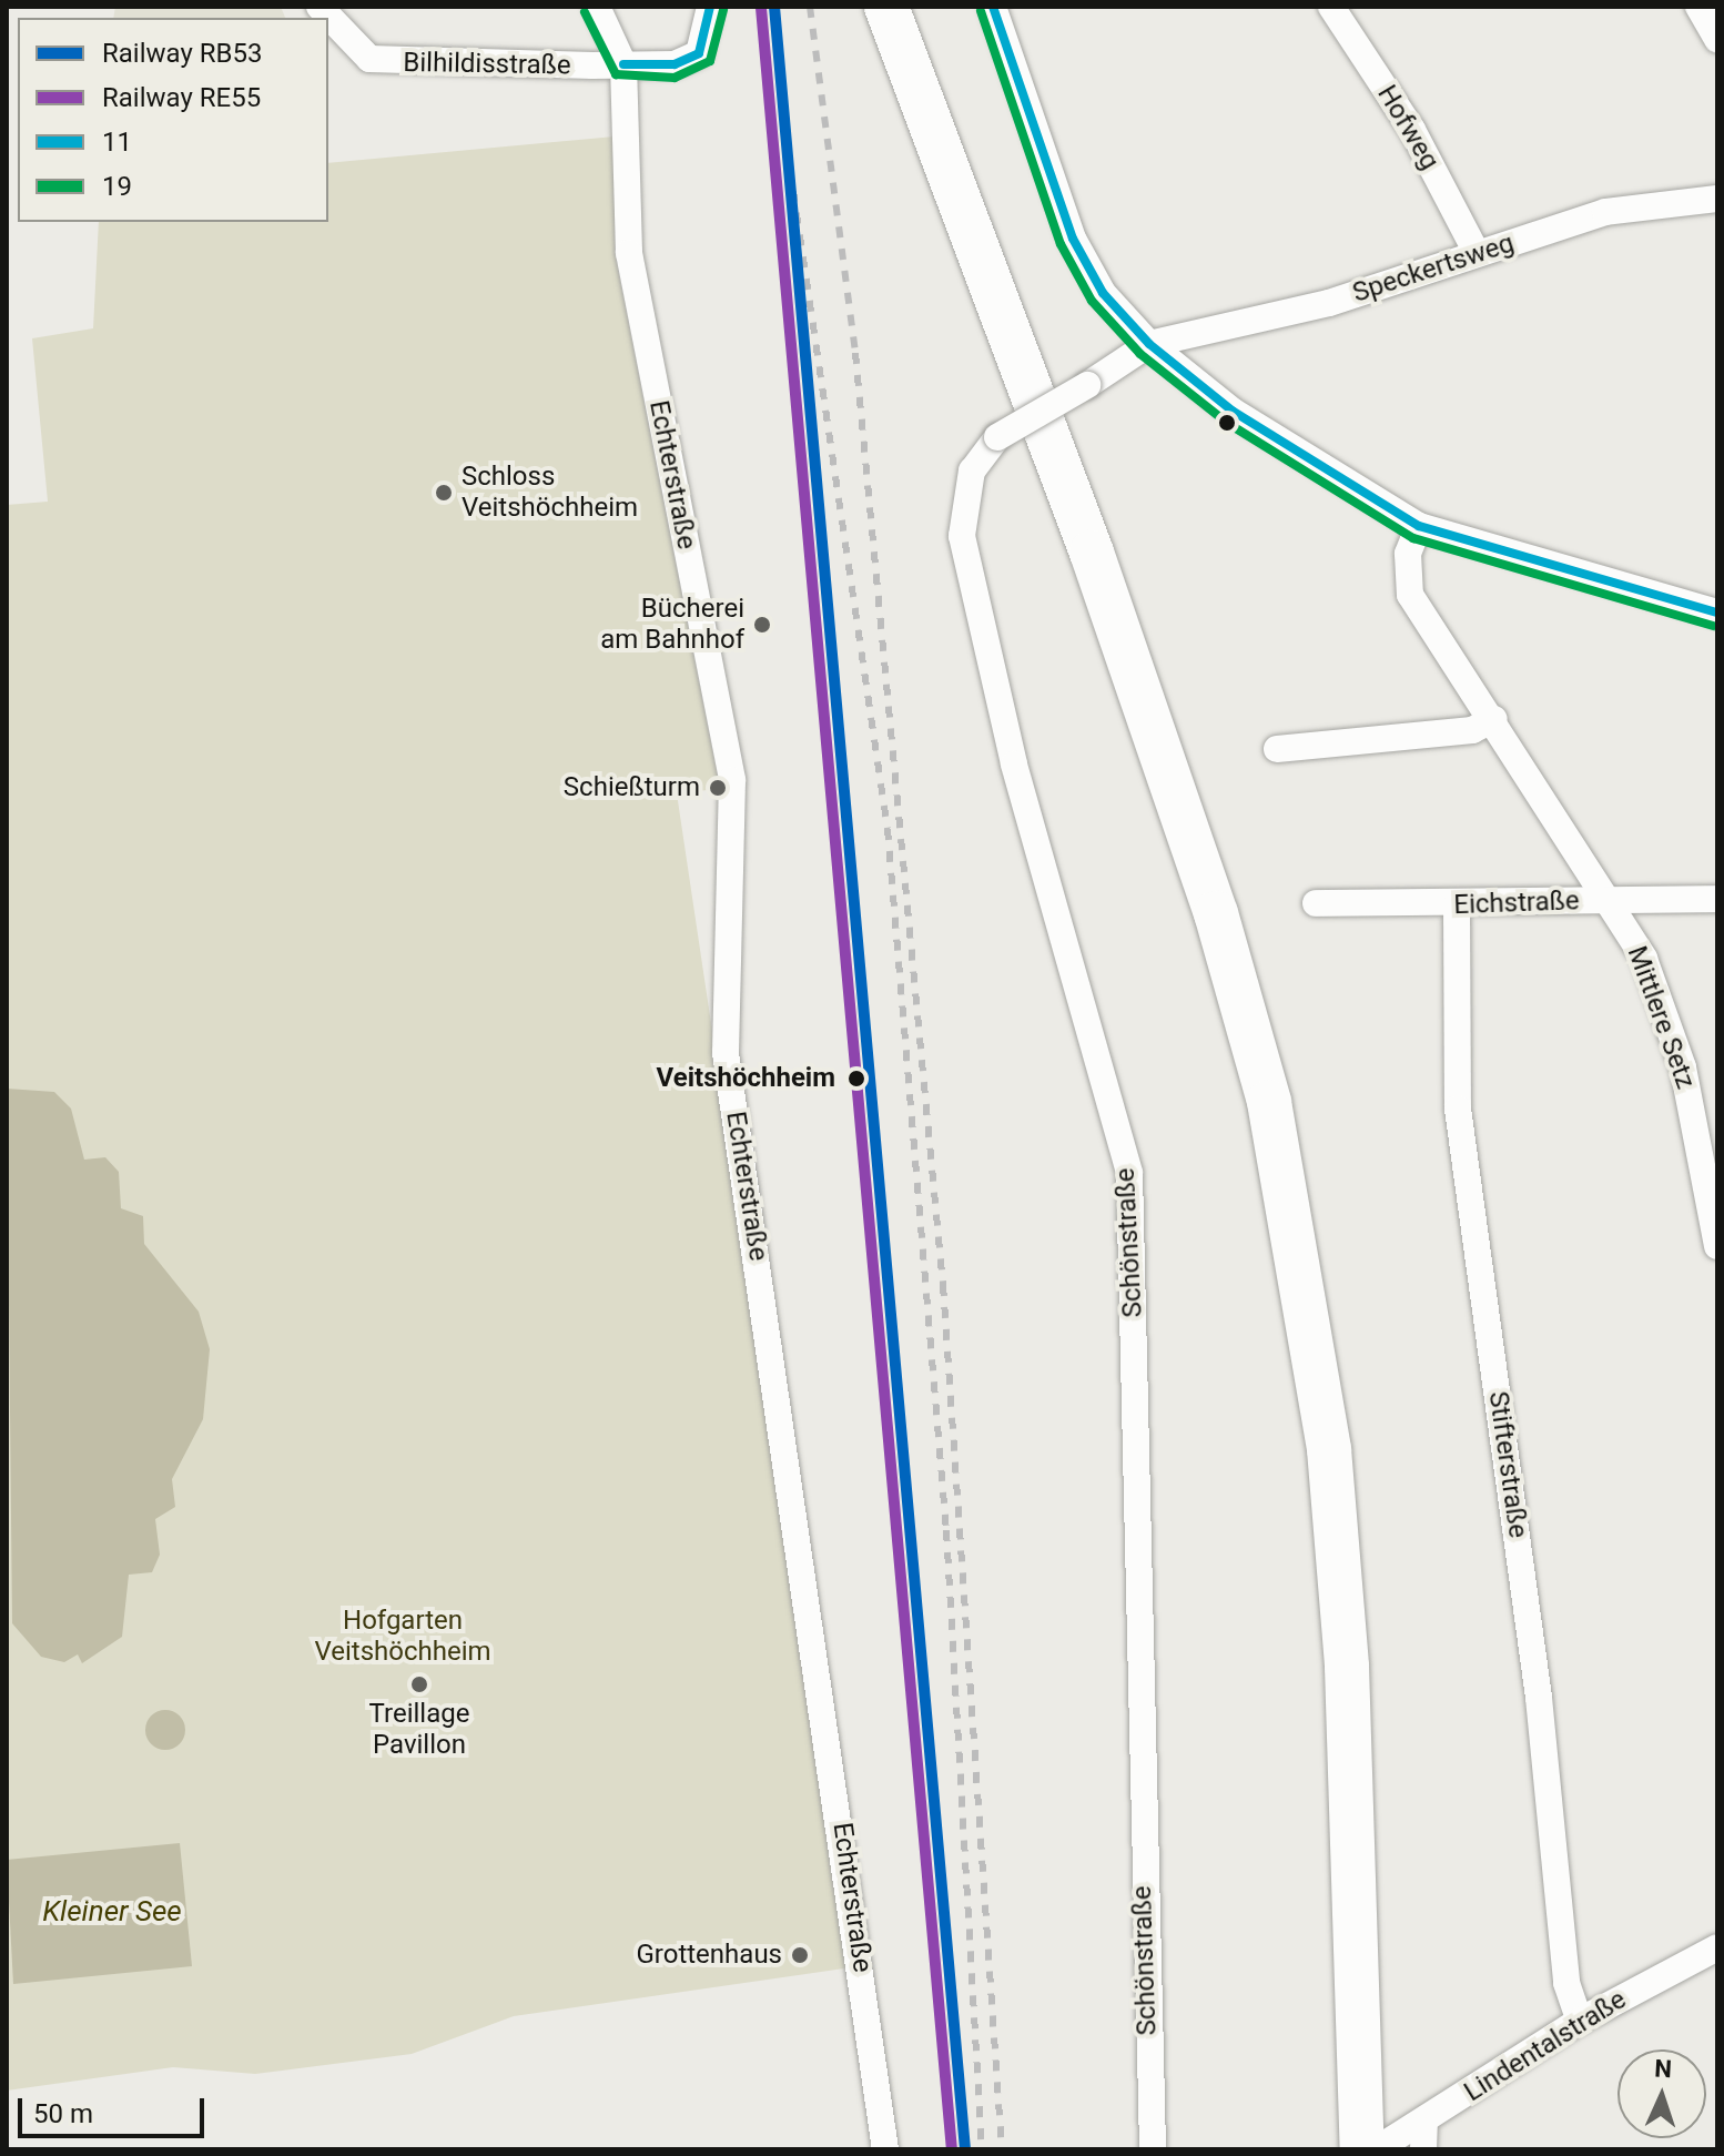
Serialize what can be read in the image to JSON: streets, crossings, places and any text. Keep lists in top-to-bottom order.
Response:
{
  "streets": {
    "street": [
      "Bilhildisstraße",
      "Hofweg",
      "Speckertsweg",
      "Echterstraße",
      "Eichstraße",
      "Mittlere Setz",
      "Schönstraße",
      "Stifterstraße",
      "Lindentalstraße"
    ]
  },
  "crossings": [
    ["Bilhildisstraße", "Echterstraße"],
    ["Hofweg", "Speckertsweg"],
    ["Speckertsweg", "Schönstraße"],
    ["Eichstraße", "Mittlere Setz"],
    ["Eichstraße", "Stifterstraße"],
    ["Stifterstraße", "Lindentalstraße"]
  ],
  "water": ["Kleiner See"],
  "parks": ["Hofgarten Veitshöchheim"],
  "places": [
    "Schloss Veitshöchheim",
    "Bücherei am Bahnhof",
    "Schießturm",
    "Veitshöchheim",
    "Treillage Pavillon",
    "Grottenhaus"
  ],
  "lines": [
    "rail line RB53",
    "transit line 11",
    "rail line RE55",
    "transit line 19"
  ],
  "legend": [
    "Railway RB53",
    "Railway RE55",
    "11",
    "19"
  ],
  "scale_bar": "50 m",
  "north": "top"
}
